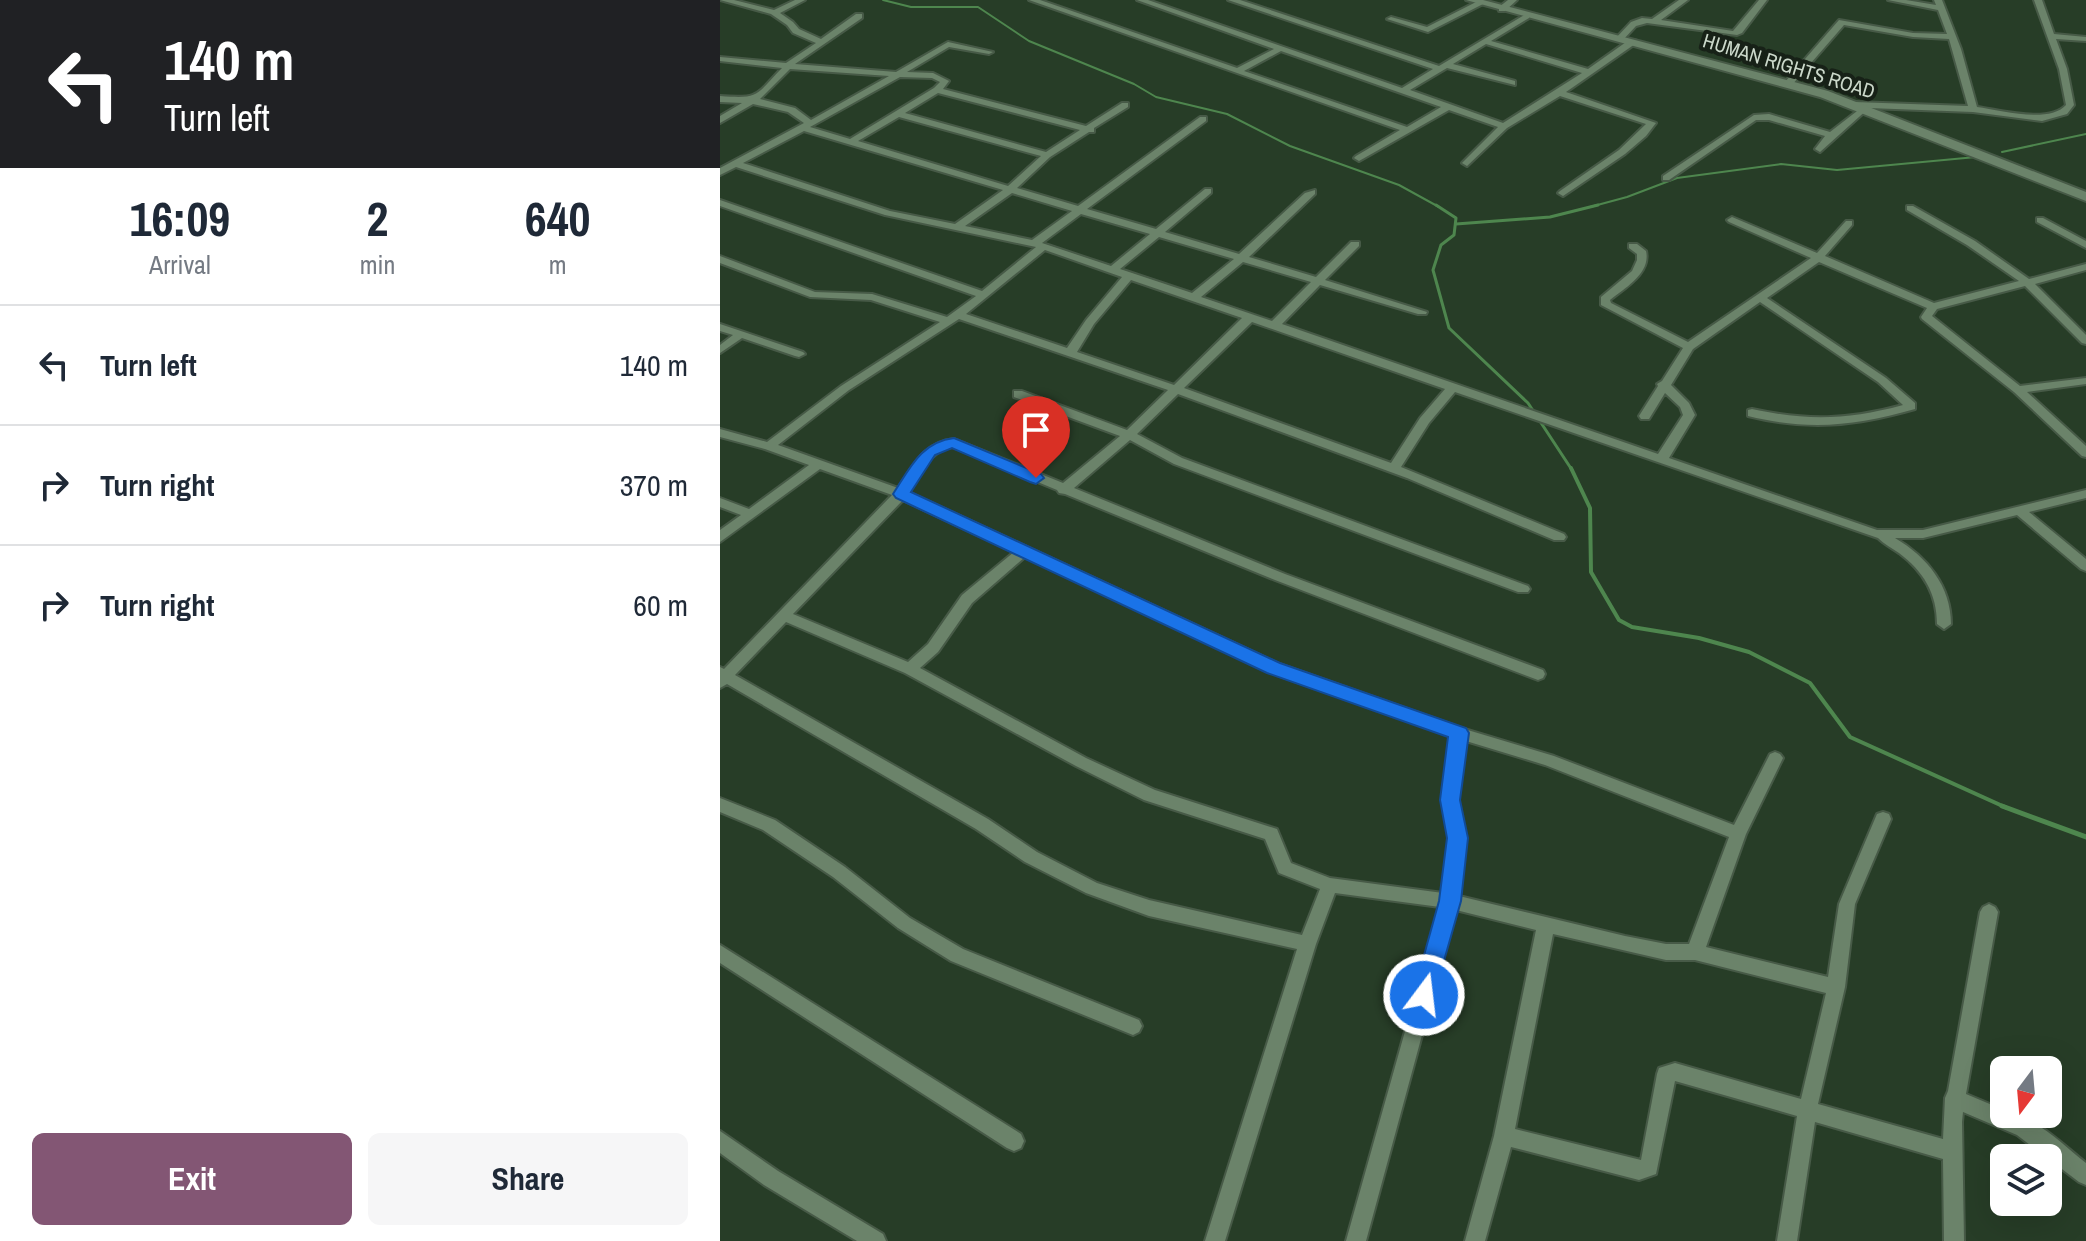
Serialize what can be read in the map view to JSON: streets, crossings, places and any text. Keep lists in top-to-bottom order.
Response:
{
  "streets": {
    "street": ["HUMAN RIGHTS ROAD"]
  },
  "north": "bottom",
  "page": {
    "turn": ["140 m", "Turn left"],
    "eta": [
      "16:09",
      "Arrival",
      "2",
      "min",
      "640",
      "m"
    ],
    "list": [
      {
        "name": "Turn left",
        "value": "140 m"
      },
      {
        "name": "Turn right",
        "value": "370 m"
      },
      {
        "name": "Turn right",
        "value": "60 m"
      }
    ],
    "buttons": ["Exit", "Share"]
  }
}
